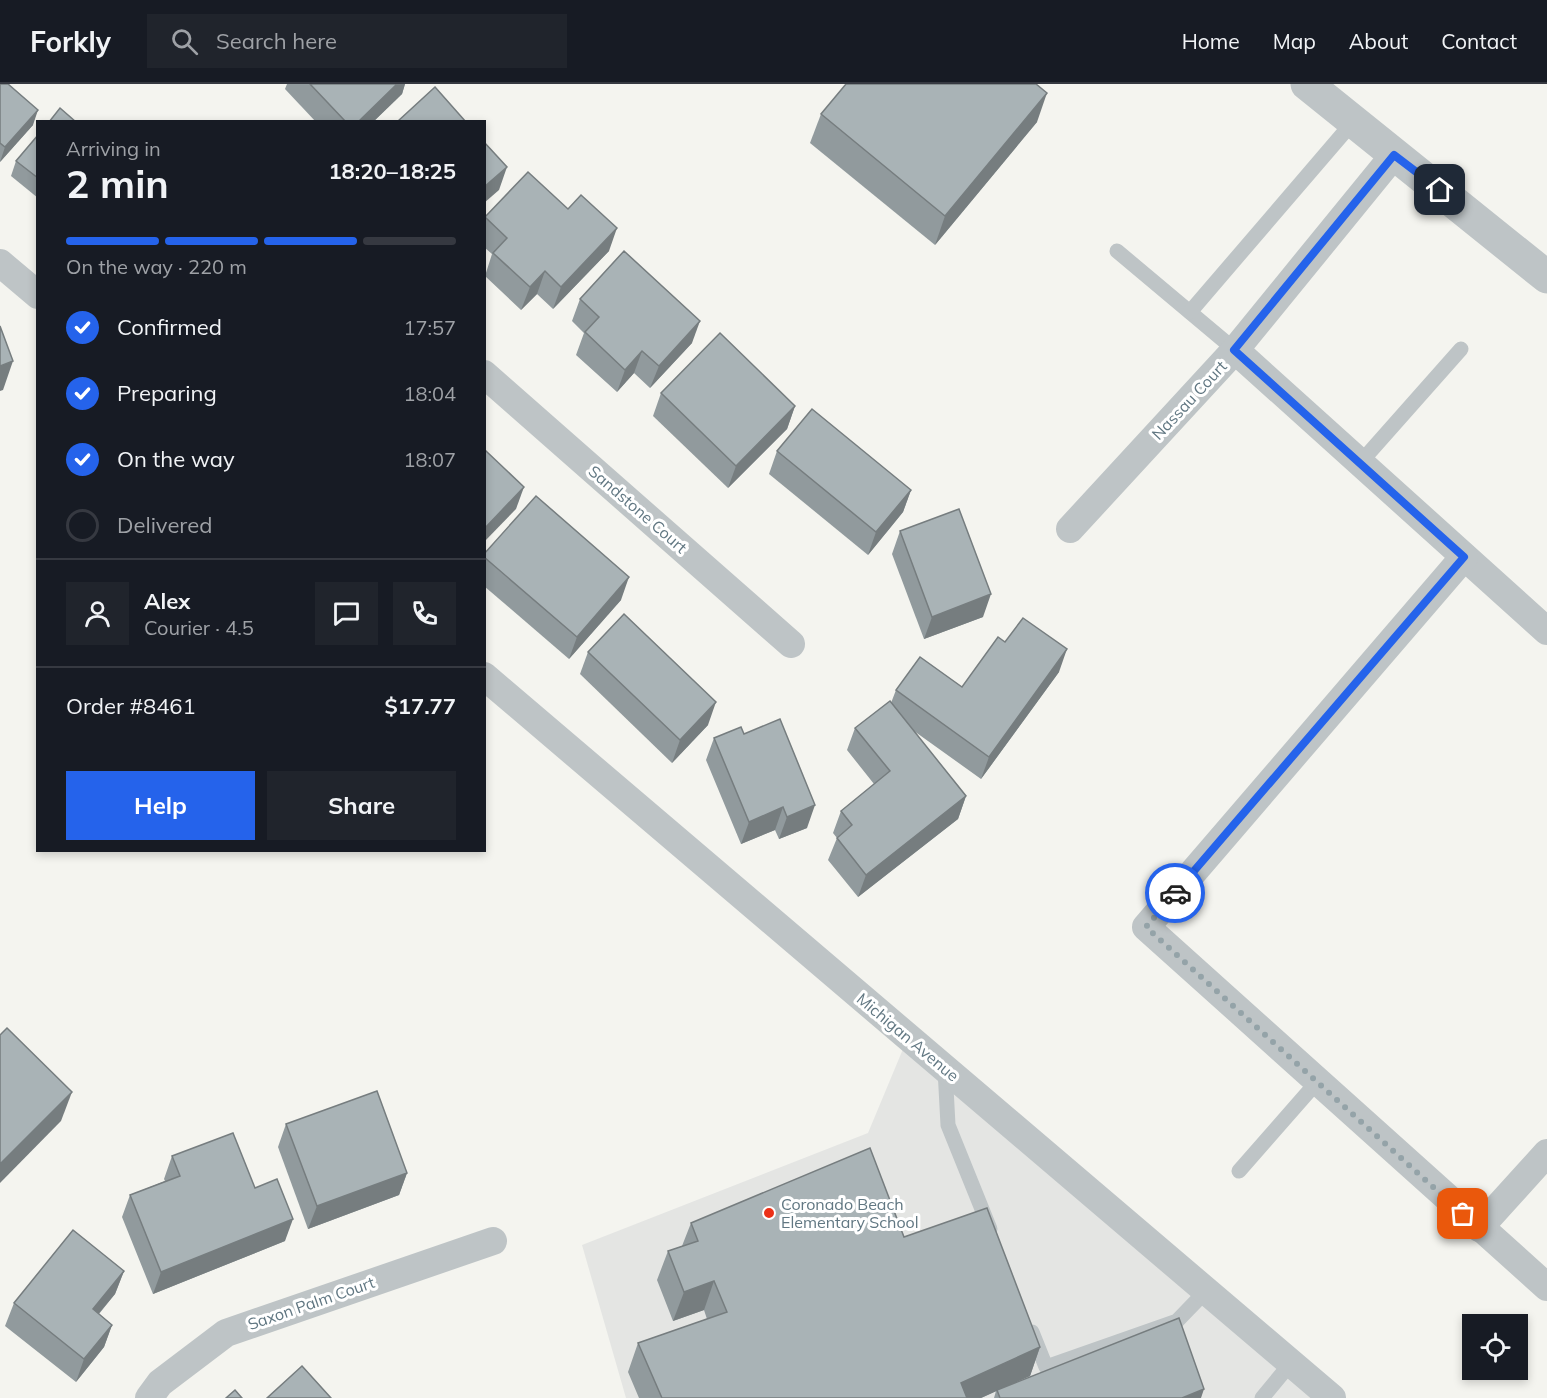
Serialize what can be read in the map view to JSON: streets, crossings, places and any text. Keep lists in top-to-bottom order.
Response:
{
  "streets": {
    "street": [
      "Nassau Court",
      "Sandstone Court",
      "Michigan Avenue",
      "Saxon Palm Court"
    ]
  },
  "places": ["Coronado Beach Elementary School"],
  "page": {
    "header": "Forkly",
    "search": "Search here",
    "nav": [
      "Home",
      "Map",
      "About",
      "Contact"
    ],
    "heading": ["2 min", "Arriving in", "18:20–18:25"],
    "panel": [
      "Alex",
      "Courier · 4.5",
      "Order #8461",
      "$17.77"
    ],
    "bar": "On the way · 220 m",
    "list": [
      ["Confirmed", "17:57"],
      ["Preparing", "18:04"],
      ["On the way", "18:07"],
      "Delivered"
    ],
    "buttons": ["Help", "Share"]
  }
}
